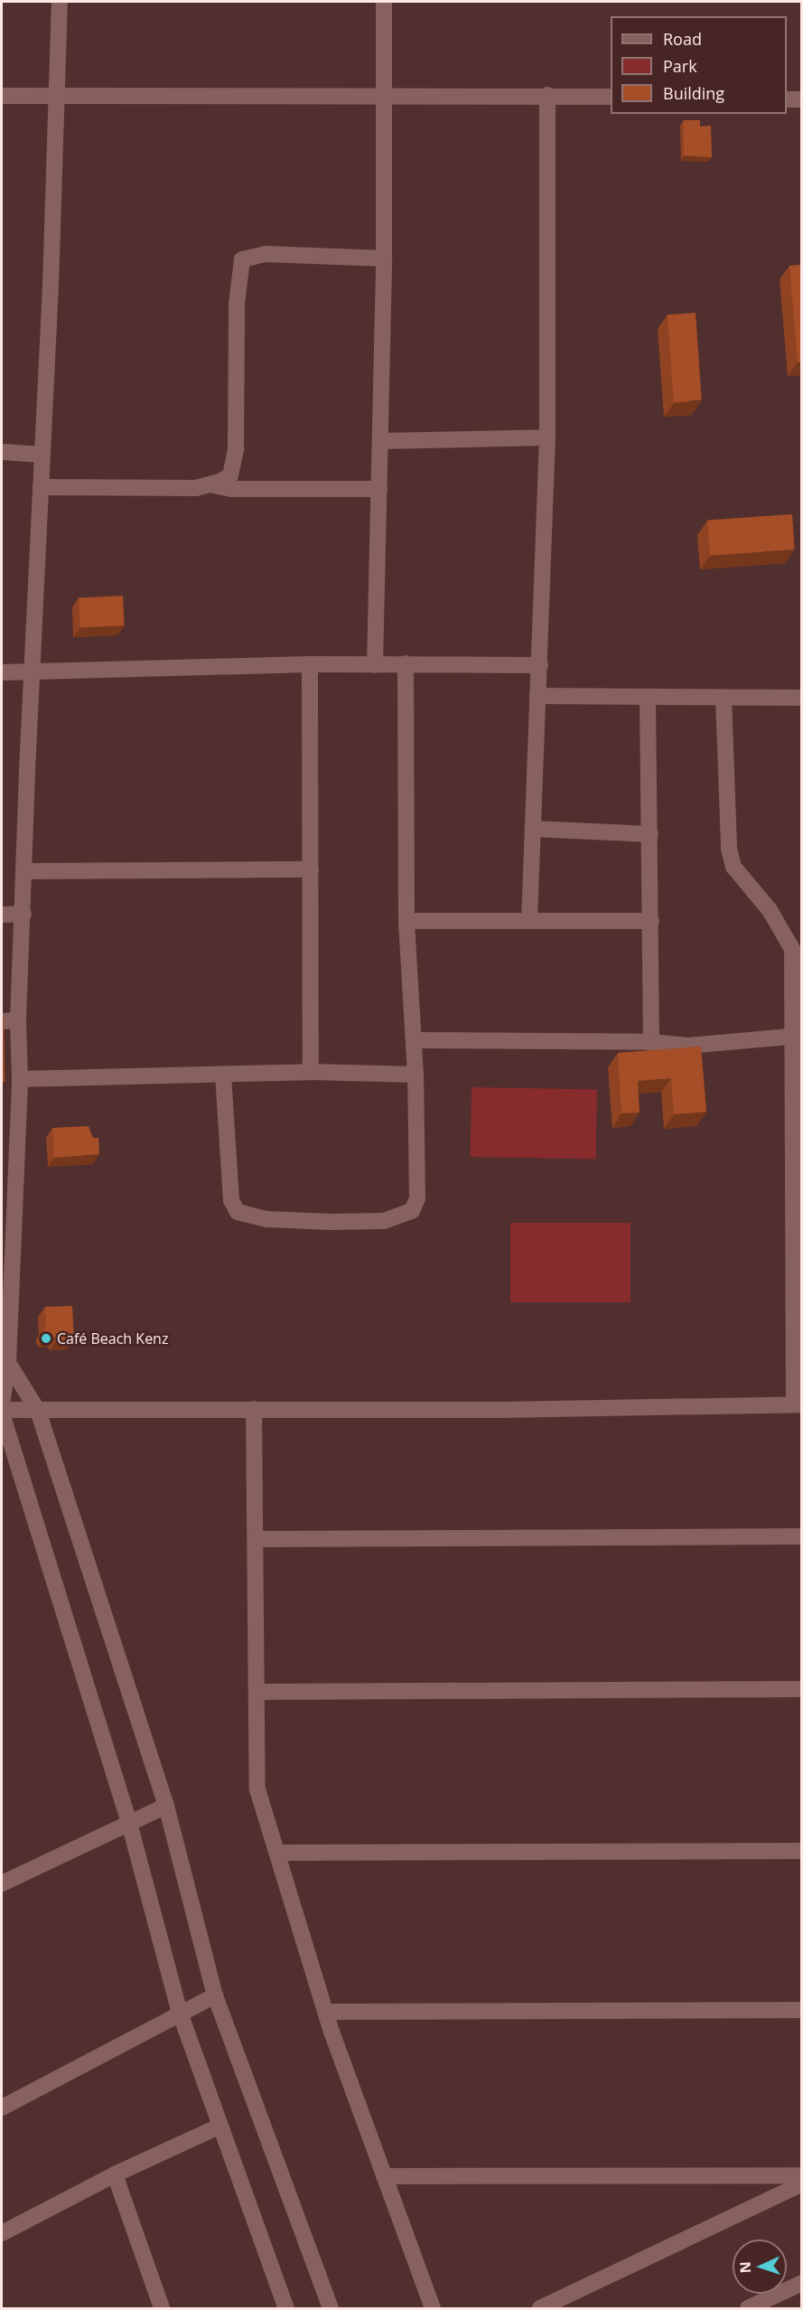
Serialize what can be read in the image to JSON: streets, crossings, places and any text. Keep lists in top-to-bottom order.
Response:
{
  "places": ["Café Beach Kenz"],
  "legend": ["Road", "Park", "Building"],
  "north": "left"
}
